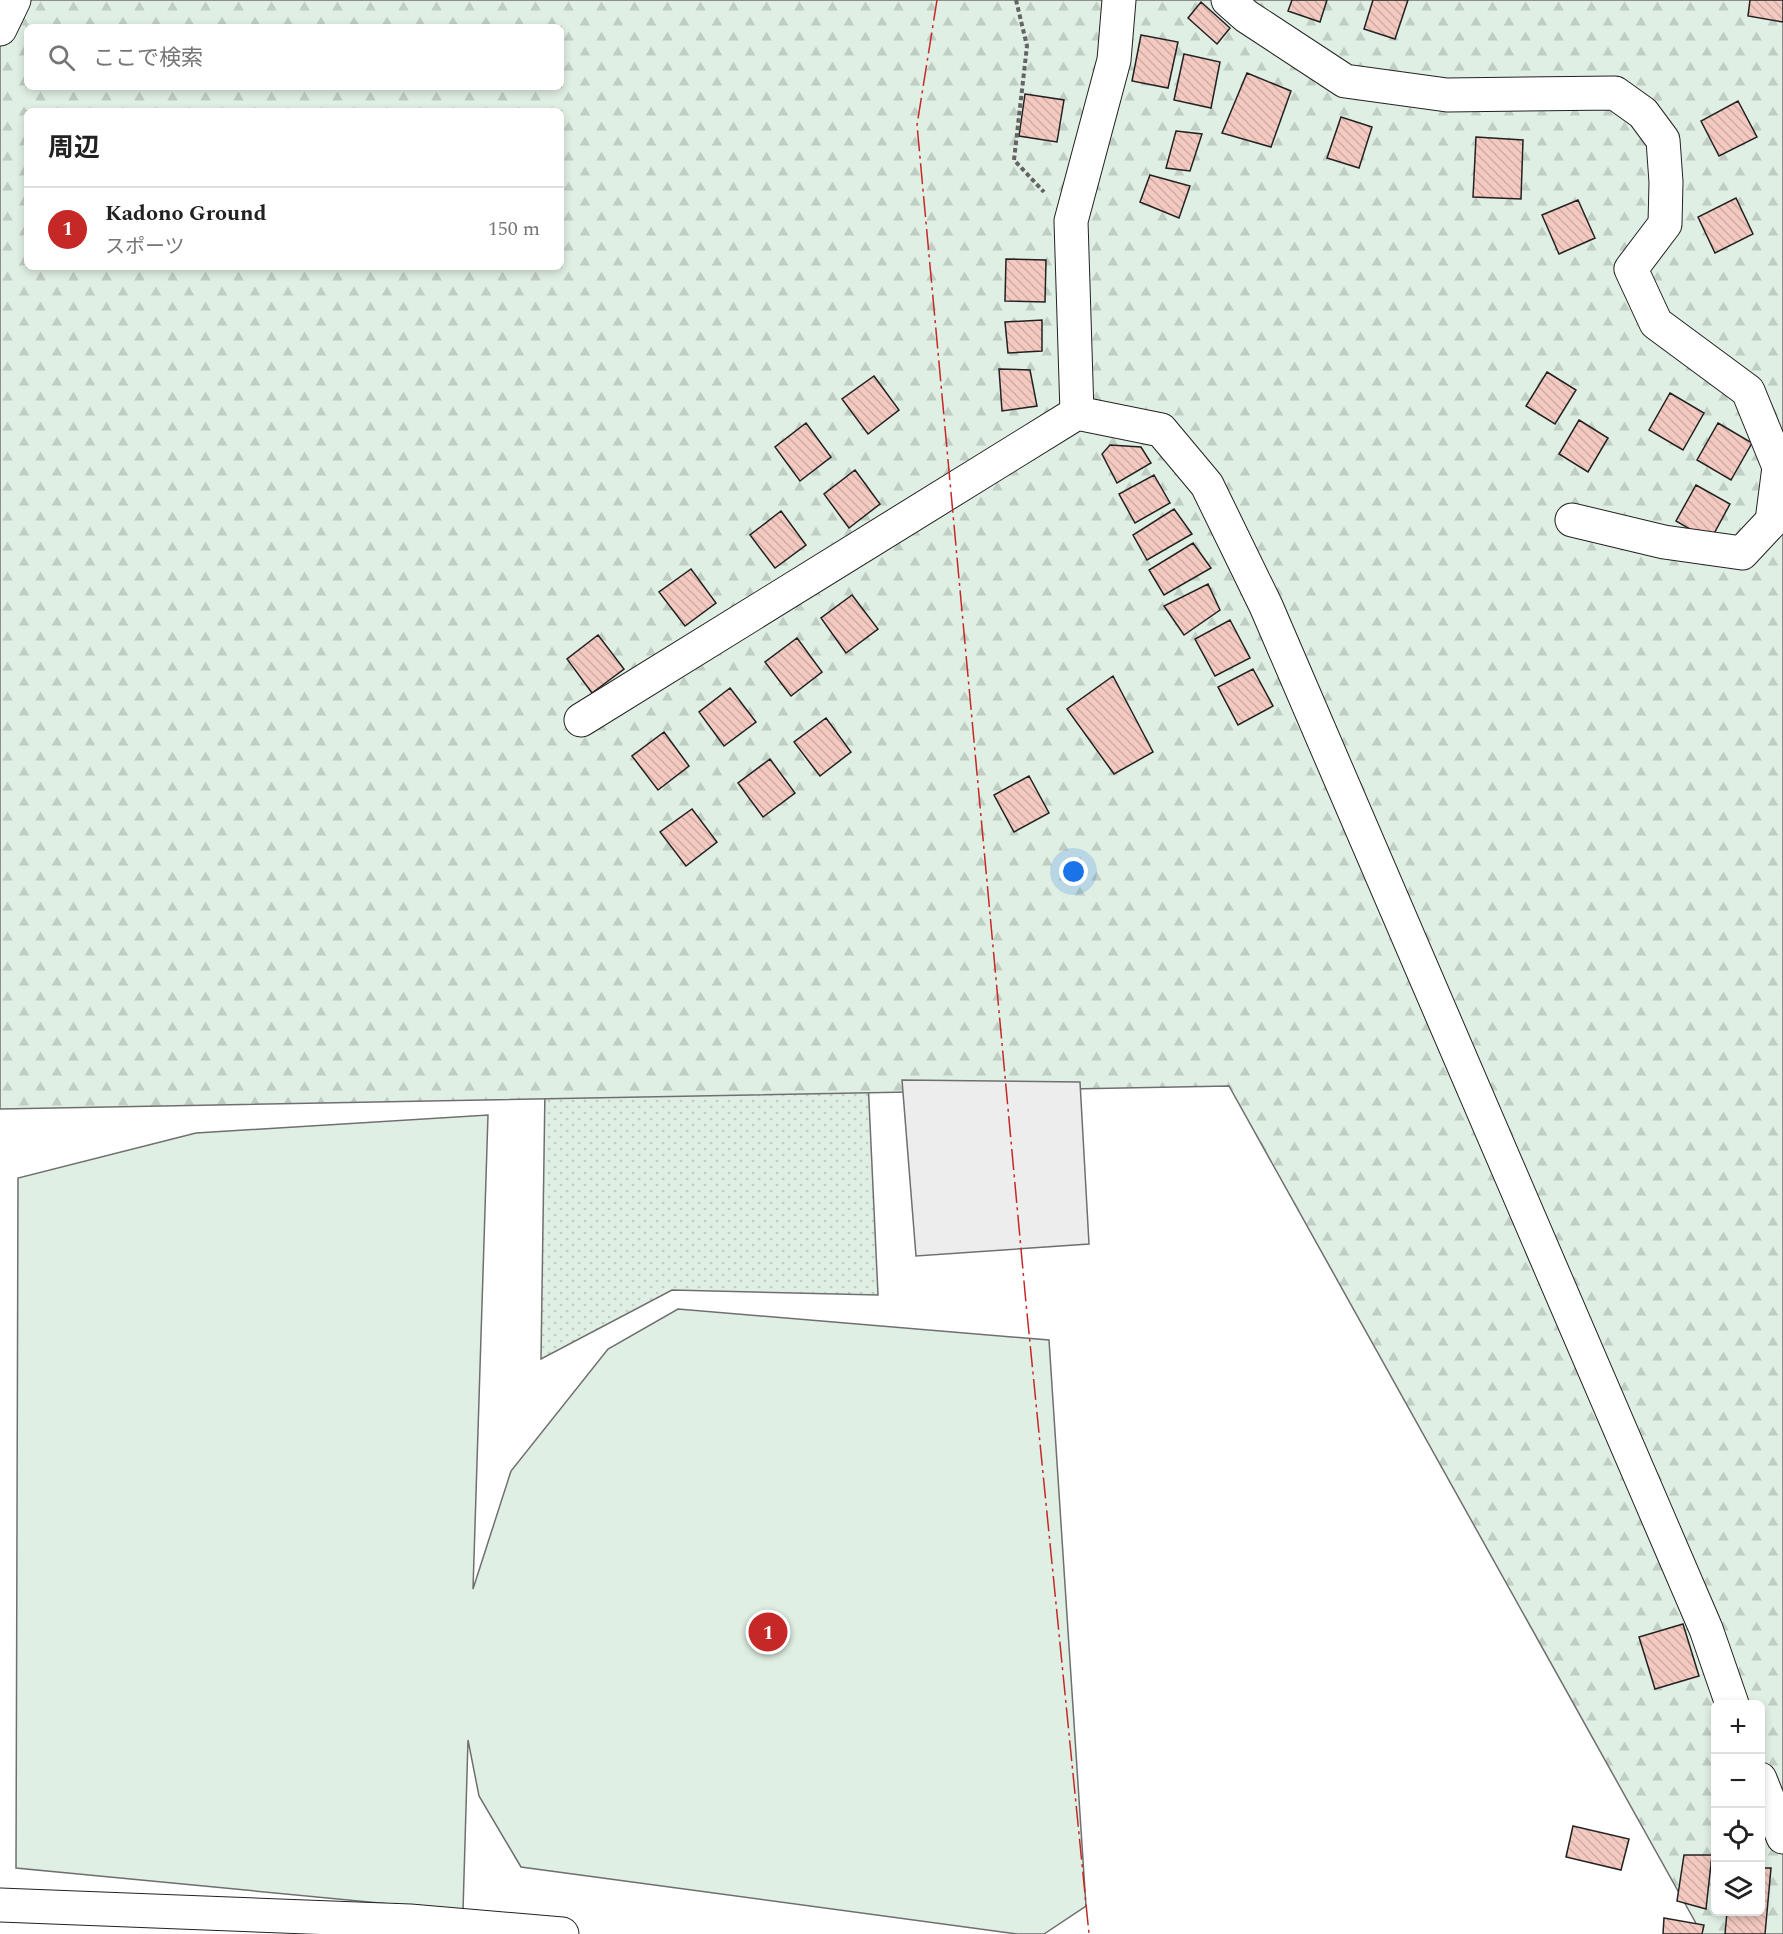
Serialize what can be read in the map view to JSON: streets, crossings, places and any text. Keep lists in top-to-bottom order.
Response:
{
  "page": {
    "search": "ここで検索",
    "heading": "周辺",
    "list": [
      {
        "mark": "1",
        "name": "Kadono Ground",
        "note": "スポーツ",
        "value": "150 m"
      }
    ],
    "pins": "1",
    "map_buttons": ["+", "−"]
  }
}
